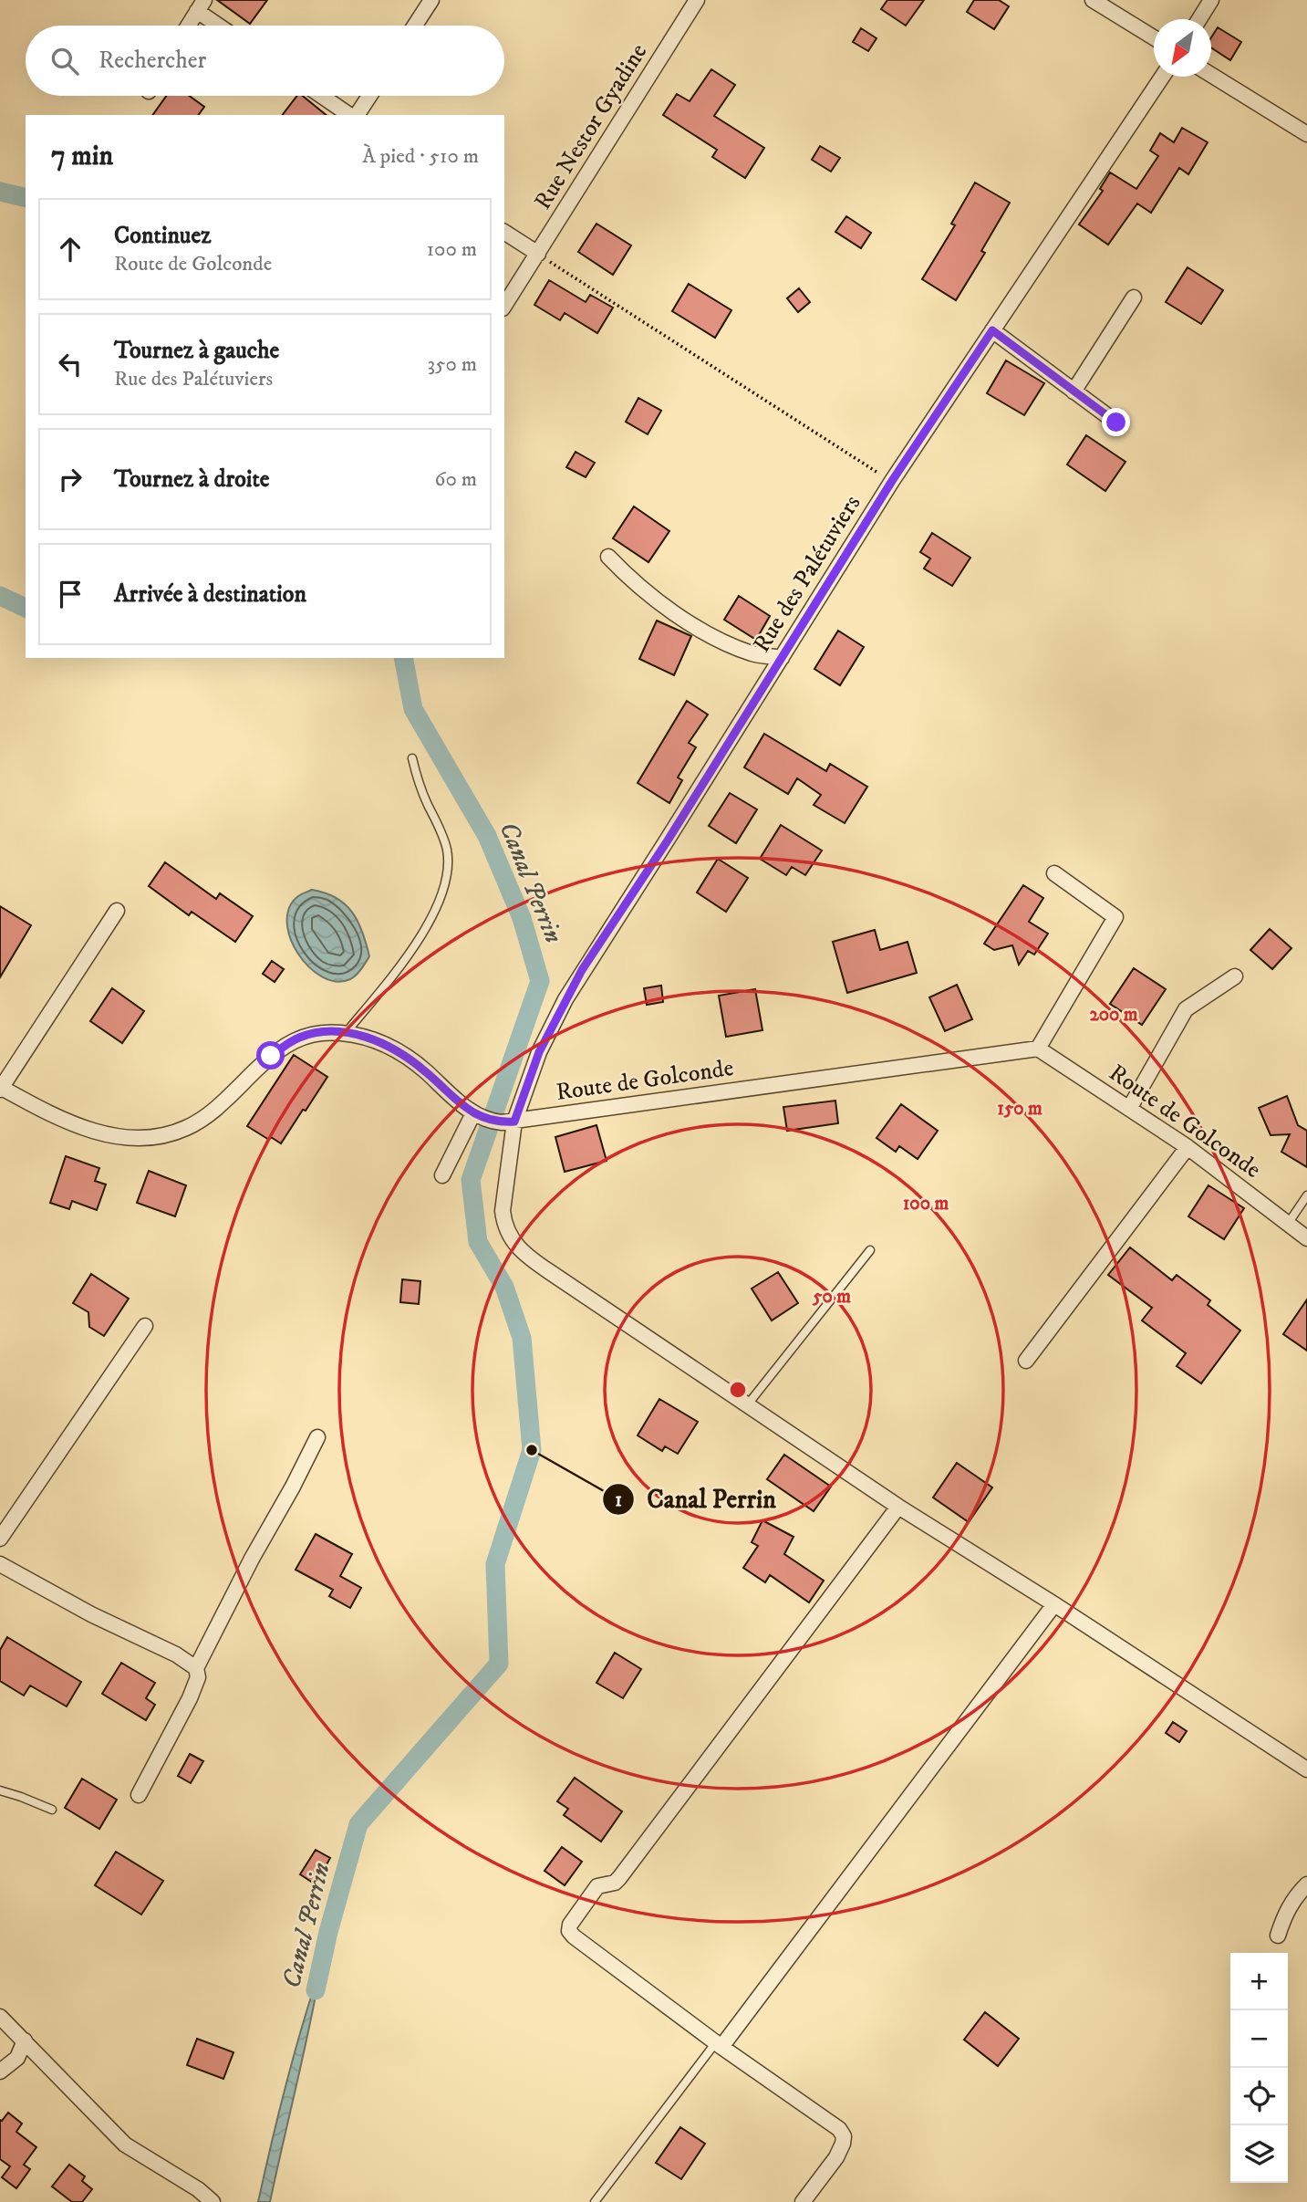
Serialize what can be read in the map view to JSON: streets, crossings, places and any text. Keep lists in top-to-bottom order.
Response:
{
  "streets": {
    "street": ["Rue Nestor Gyadine", "Rue des Palétuviers", "Route de Golconde"]
  },
  "crossings": [
    ["Rue des Palétuviers", "Route de Golconde"]
  ],
  "water": ["Canal Perrin"],
  "places": ["Canal Perrin"],
  "north": "bottom left",
  "page": {
    "search": "Rechercher",
    "heading": ["7 min", "À pied · 510 m"],
    "list": [
      ["Continuez", "Route de Golconde", "100 m"],
      ["Tournez à gauche", "Rue des Palétuviers", "350 m"],
      ["Tournez à droite", "60 m"],
      "Arrivée à destination"
    ],
    "map_buttons": ["+", "−"]
  },
  "rings": [
    "200 m",
    "150 m",
    "100 m",
    "50 m"
  ]
}
